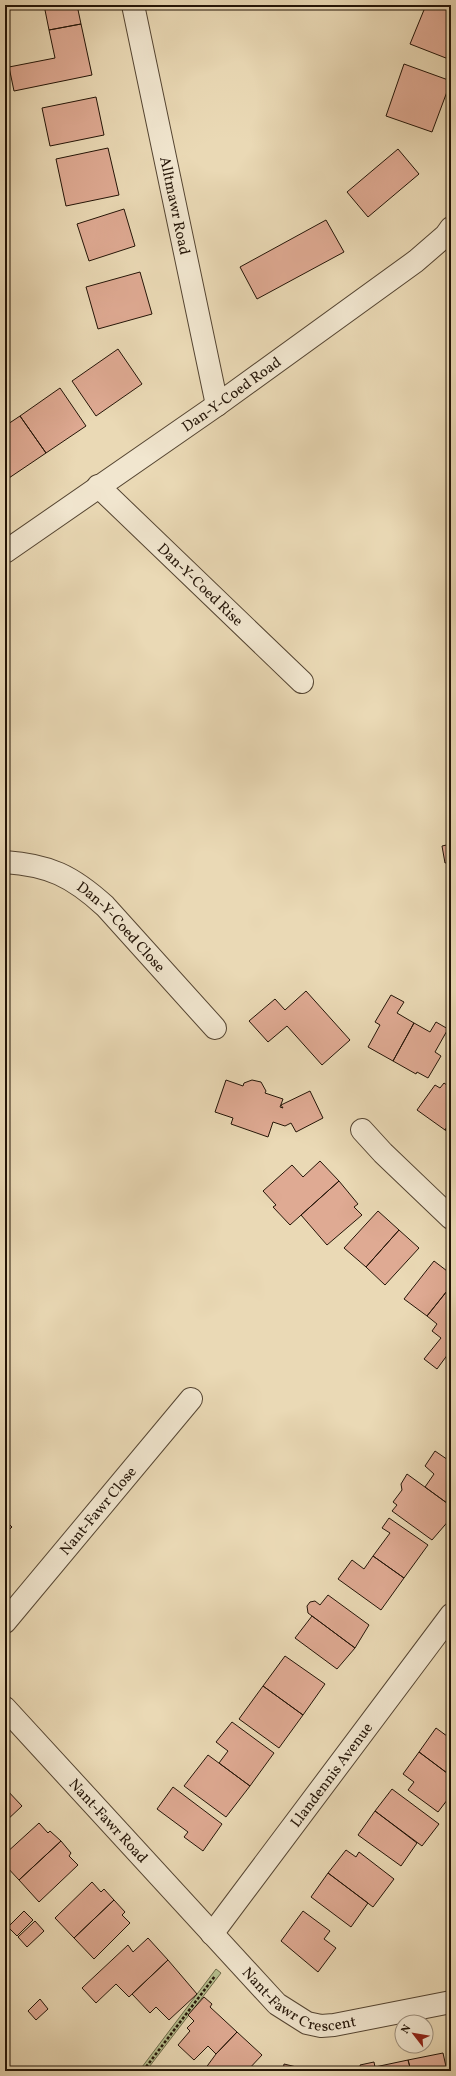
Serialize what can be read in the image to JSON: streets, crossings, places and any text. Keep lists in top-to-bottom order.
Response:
{
  "streets": {
    "street": [
      "Alltmawr Road",
      "Dan-Y-Coed Road",
      "Dan-Y-Coed Rise",
      "Dan-Y-Coed Close",
      "Nant-Fawr Close",
      "Llandennis Avenue",
      "Nant-Fawr Road",
      "Nant-Fawr Crescent"
    ]
  },
  "crossings": [
    ["Alltmawr Road", "Dan-Y-Coed Road"],
    ["Dan-Y-Coed Road", "Dan-Y-Coed Rise"],
    ["Llandennis Avenue", "Nant-Fawr Road"],
    ["Llandennis Avenue", "Nant-Fawr Crescent"],
    ["Nant-Fawr Road", "Nant-Fawr Crescent"]
  ],
  "north": "top left"
}
